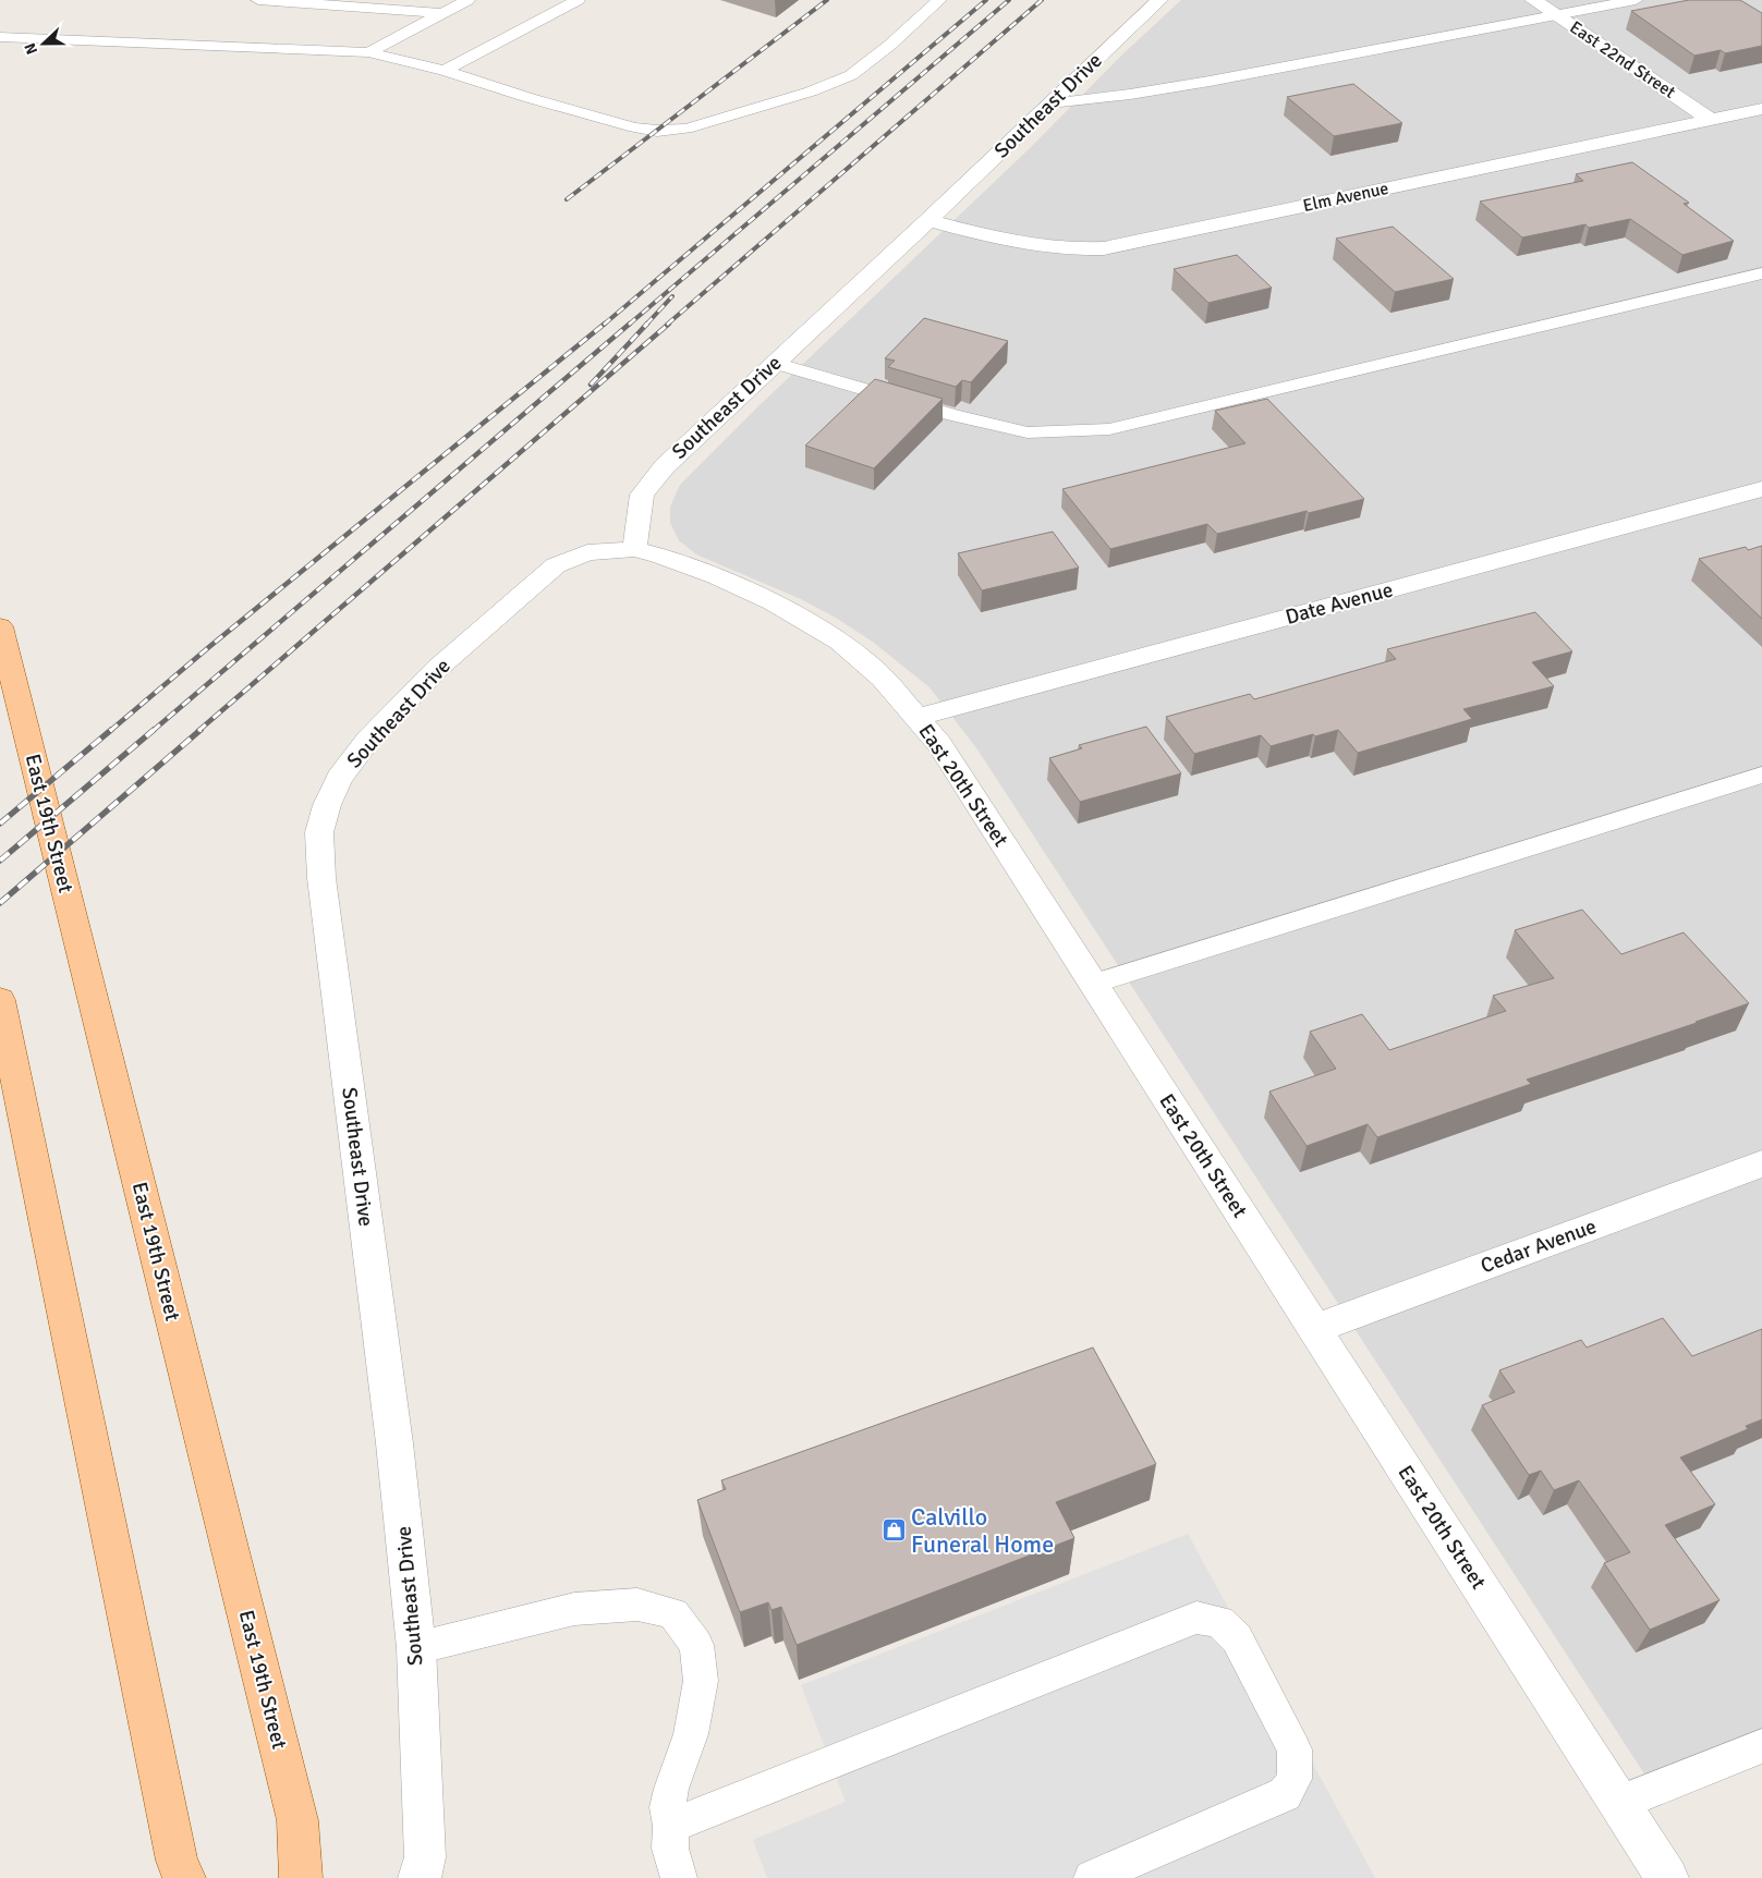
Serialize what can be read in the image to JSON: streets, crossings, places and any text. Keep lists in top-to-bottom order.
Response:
{
  "streets": {
    "main road": ["East 19th Street"],
    "street": [
      "East 22nd Street",
      "Southeast Drive",
      "Elm Avenue",
      "Date Avenue",
      "East 20th Street",
      "Cedar Avenue"
    ]
  },
  "crossings": [
    ["East 22nd Street", "Elm Avenue"],
    ["Southeast Drive", "Elm Avenue"],
    ["Southeast Drive", "East 20th Street"],
    ["Date Avenue", "East 20th Street"],
    ["East 20th Street", "Cedar Avenue"]
  ],
  "places": {
    "shop": ["Calvillo Funeral Home"]
  },
  "north": "left"
}
